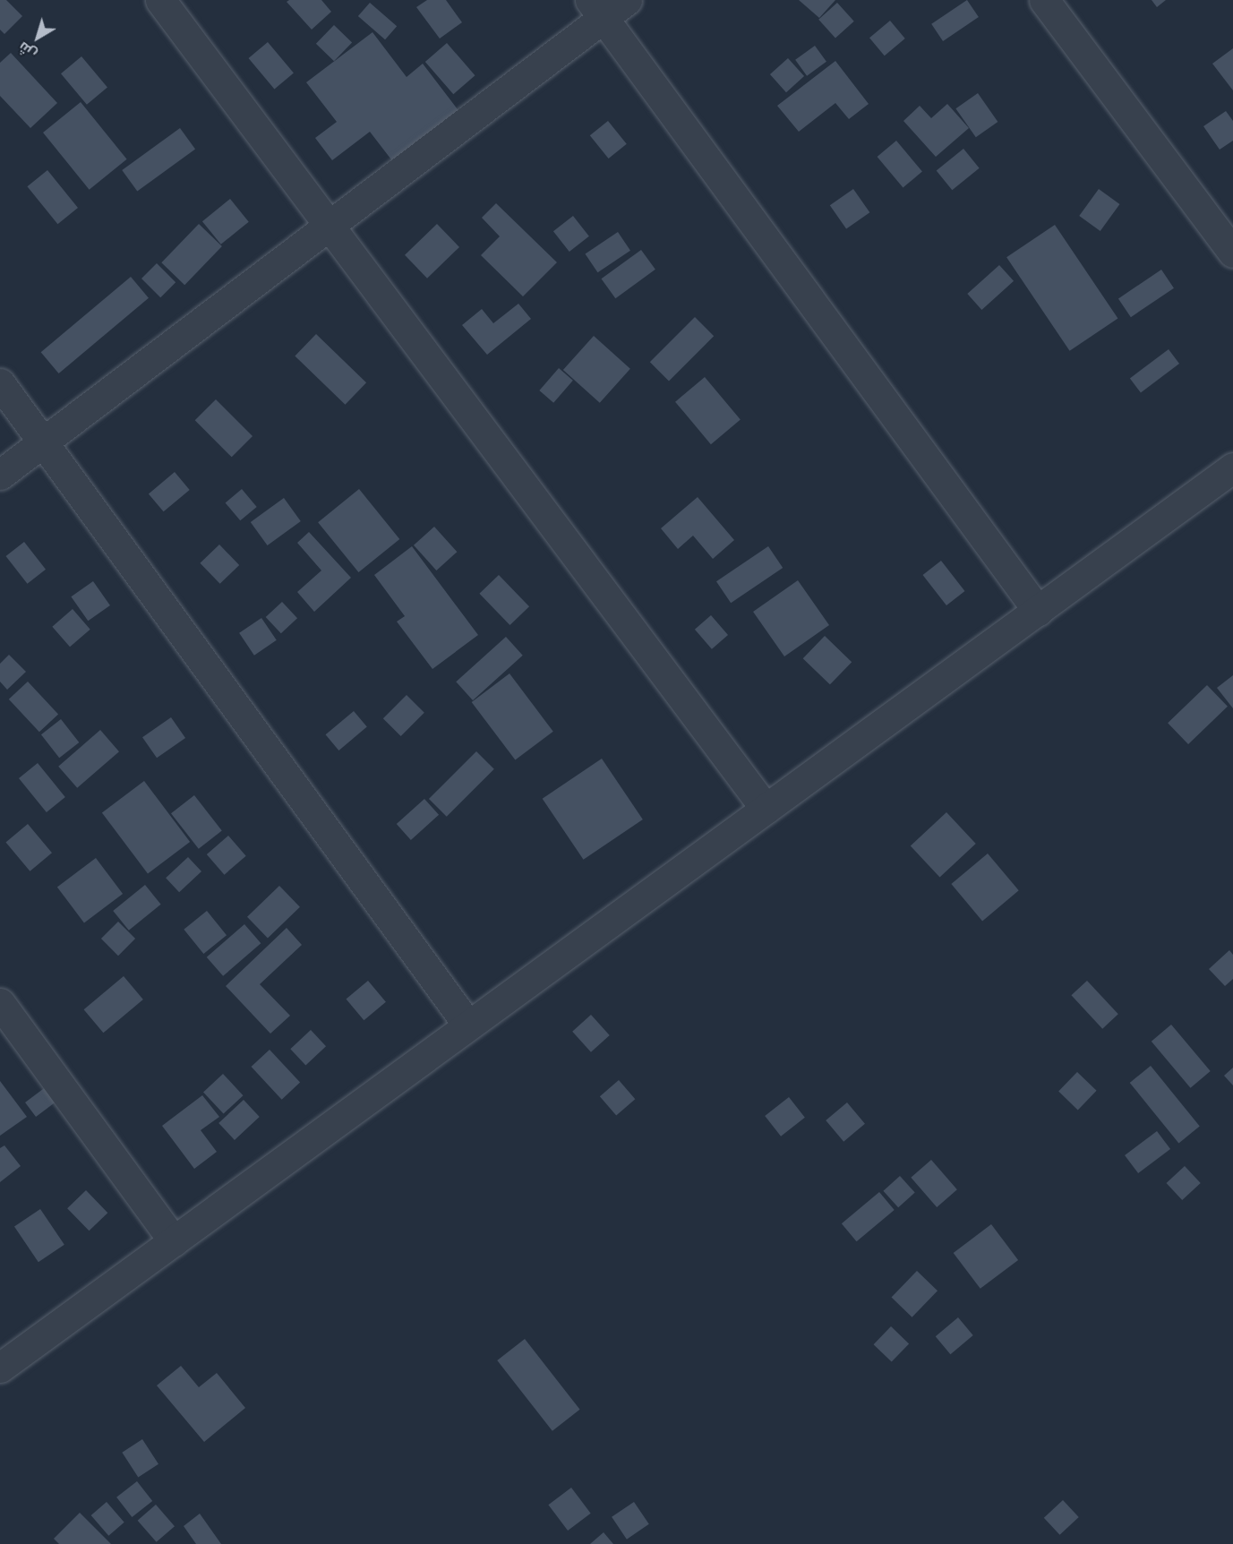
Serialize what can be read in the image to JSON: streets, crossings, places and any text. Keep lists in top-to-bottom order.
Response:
{
  "north": "bottom left"
}
